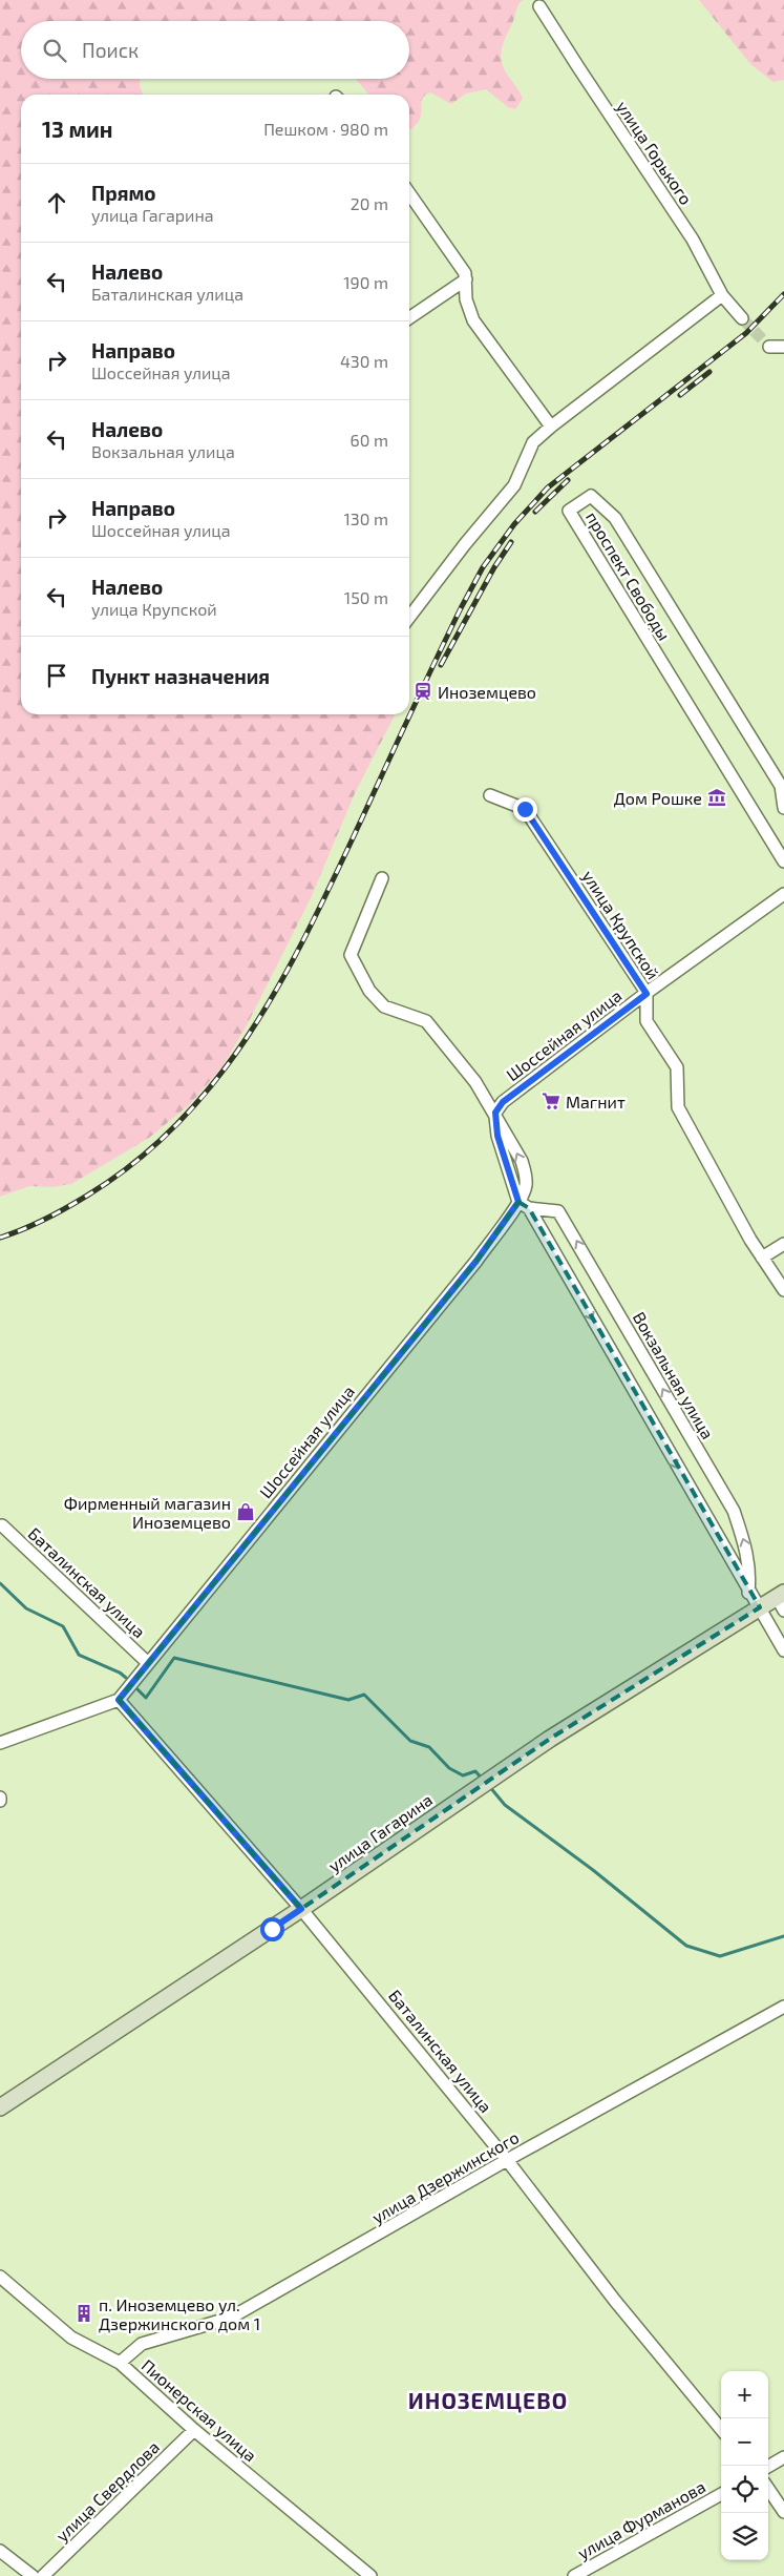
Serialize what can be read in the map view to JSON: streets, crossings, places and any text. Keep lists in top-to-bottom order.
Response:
{
  "streets": {
    "main road": ["улица Гагарина"],
    "street": [
      "улица Горького",
      "проспект Свободы",
      "улица Крупской",
      "Шоссейная улица",
      "Вокзальная улица",
      "Баталинская улица",
      "улица Дзержинского",
      "Пионерская улица",
      "улица Свердлова",
      "улица Фурманова"
    ]
  },
  "crossings": [
    ["улица Крупской", "Шоссейная улица"],
    ["Шоссейная улица", "Вокзальная улица"],
    ["Шоссейная улица", "Баталинская улица"],
    ["Баталинская улица", "улица Гагарина"],
    ["Баталинская улица", "улица Дзержинского"],
    ["улица Дзержинского", "Пионерская улица"],
    ["Пионерская улица", "улица Свердлова"]
  ],
  "districts": ["ИНОЗЕМЦЕВО"],
  "places": {
    "station": ["Иноземцево"],
    "museum": ["Дом Рошке"],
    "supermarket": ["Магнит"],
    "shop": ["Фирменный магазин Иноземцево"],
    "building": ["п. Иноземцево ул. Дзержинского дом 1"]
  },
  "page": {
    "search": "Поиск",
    "heading": ["13 мин", "Пешком · 980 m"],
    "list": [
      ["Прямо", "улица Гагарина", "20 m"],
      ["Налево", "Баталинская улица", "190 m"],
      ["Направо", "Шоссейная улица", "430 m"],
      ["Налево", "Вокзальная улица", "60 m"],
      ["Направо", "Шоссейная улица", "130 m"],
      ["Налево", "улица Крупской", "150 m"],
      "Пункт назначения"
    ],
    "map_buttons": ["+", "−"]
  }
}
